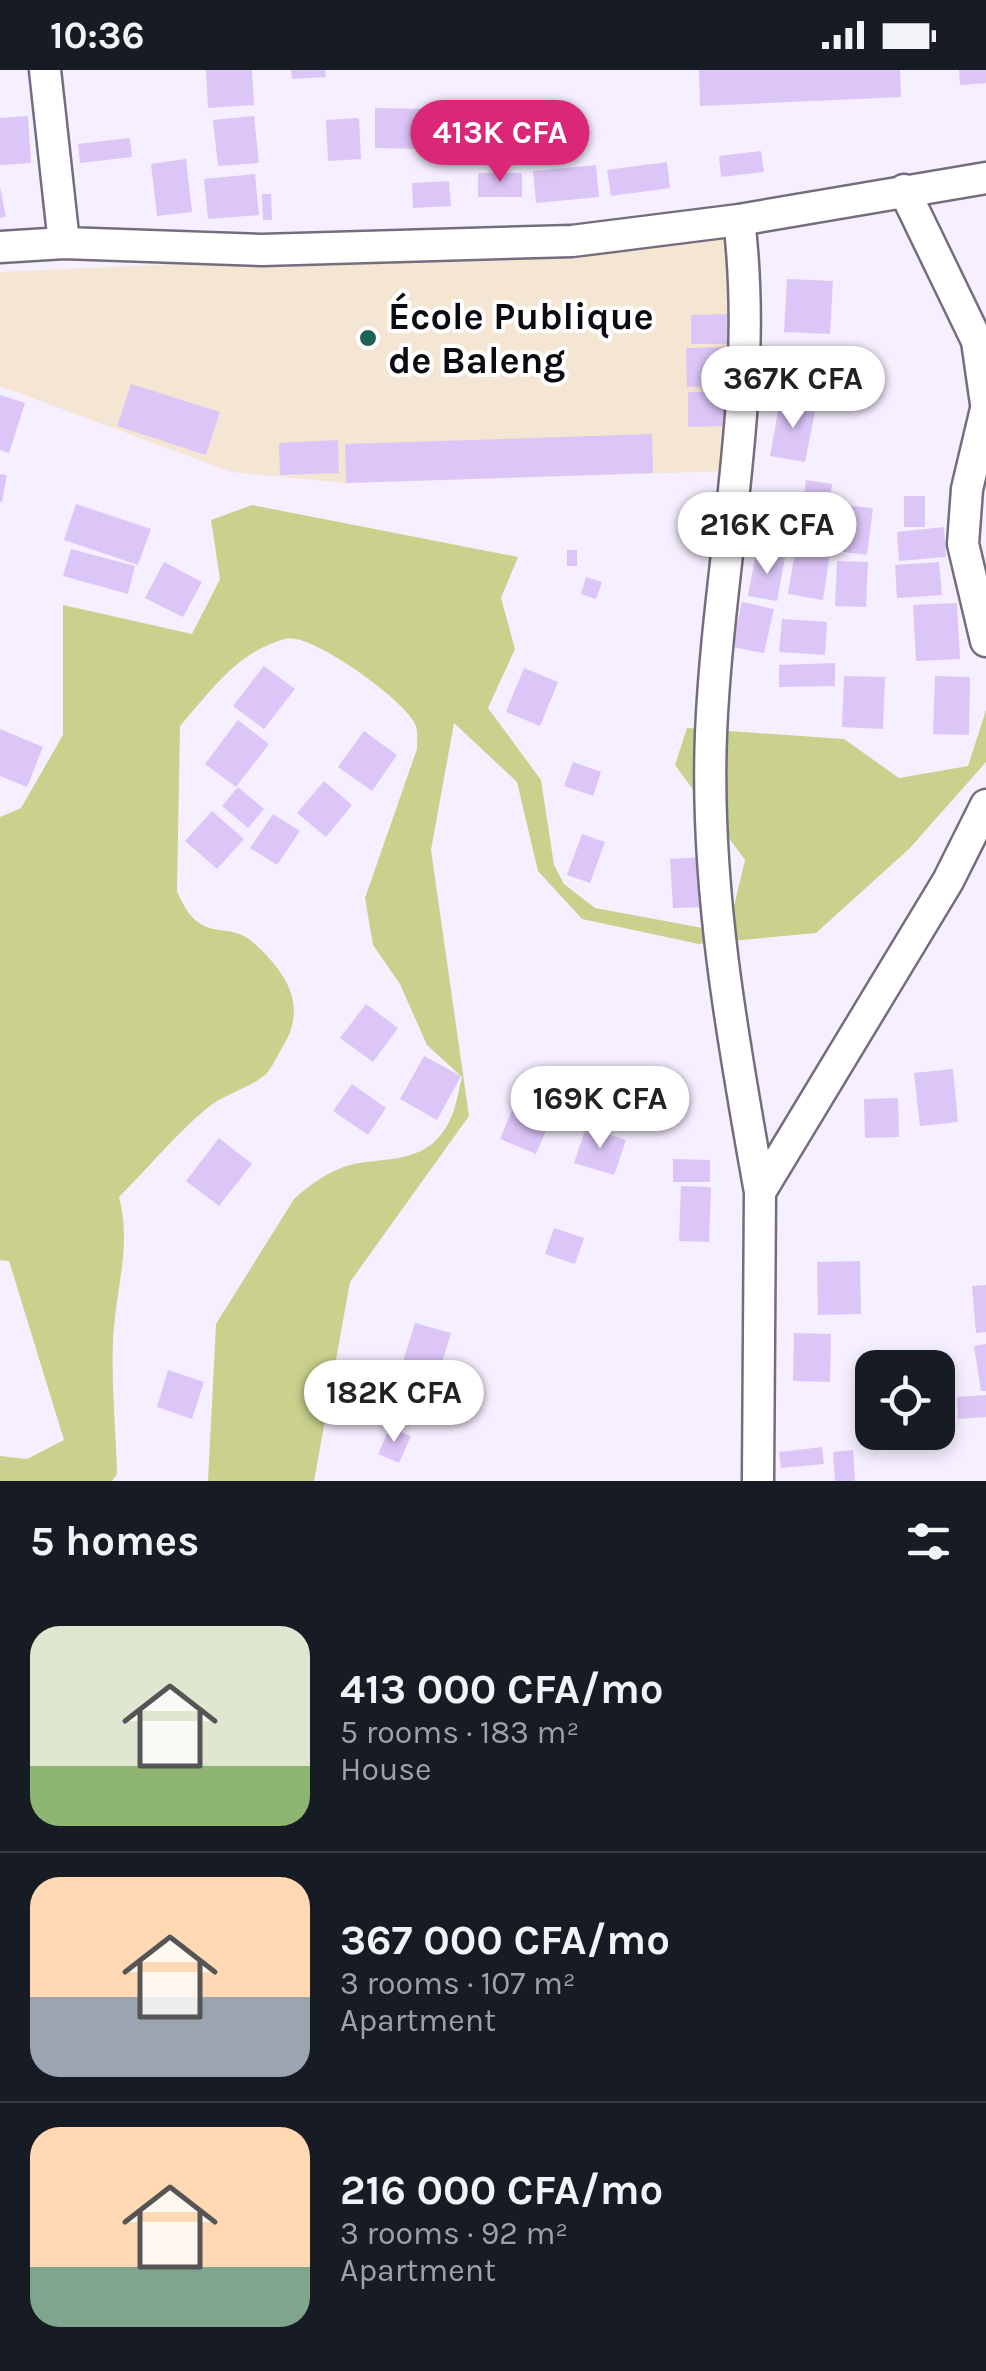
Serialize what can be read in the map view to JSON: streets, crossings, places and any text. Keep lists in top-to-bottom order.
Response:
{
  "places": ["École Publique de Baleng"],
  "page": {
    "status": "10:36",
    "price": [
      "413K CFA",
      "367K CFA",
      "216K CFA",
      "169K CFA",
      "182K CFA"
    ],
    "heading": "5 homes",
    "list": [
      {
        "name": "413 000 CFA/mo",
        "note": "5 rooms · 183 m² · House"
      },
      {
        "name": "367 000 CFA/mo",
        "note": "3 rooms · 107 m² · Apartment"
      },
      {
        "name": "216 000 CFA/mo",
        "note": "3 rooms · 92 m² · Apartment"
      }
    ]
  }
}
